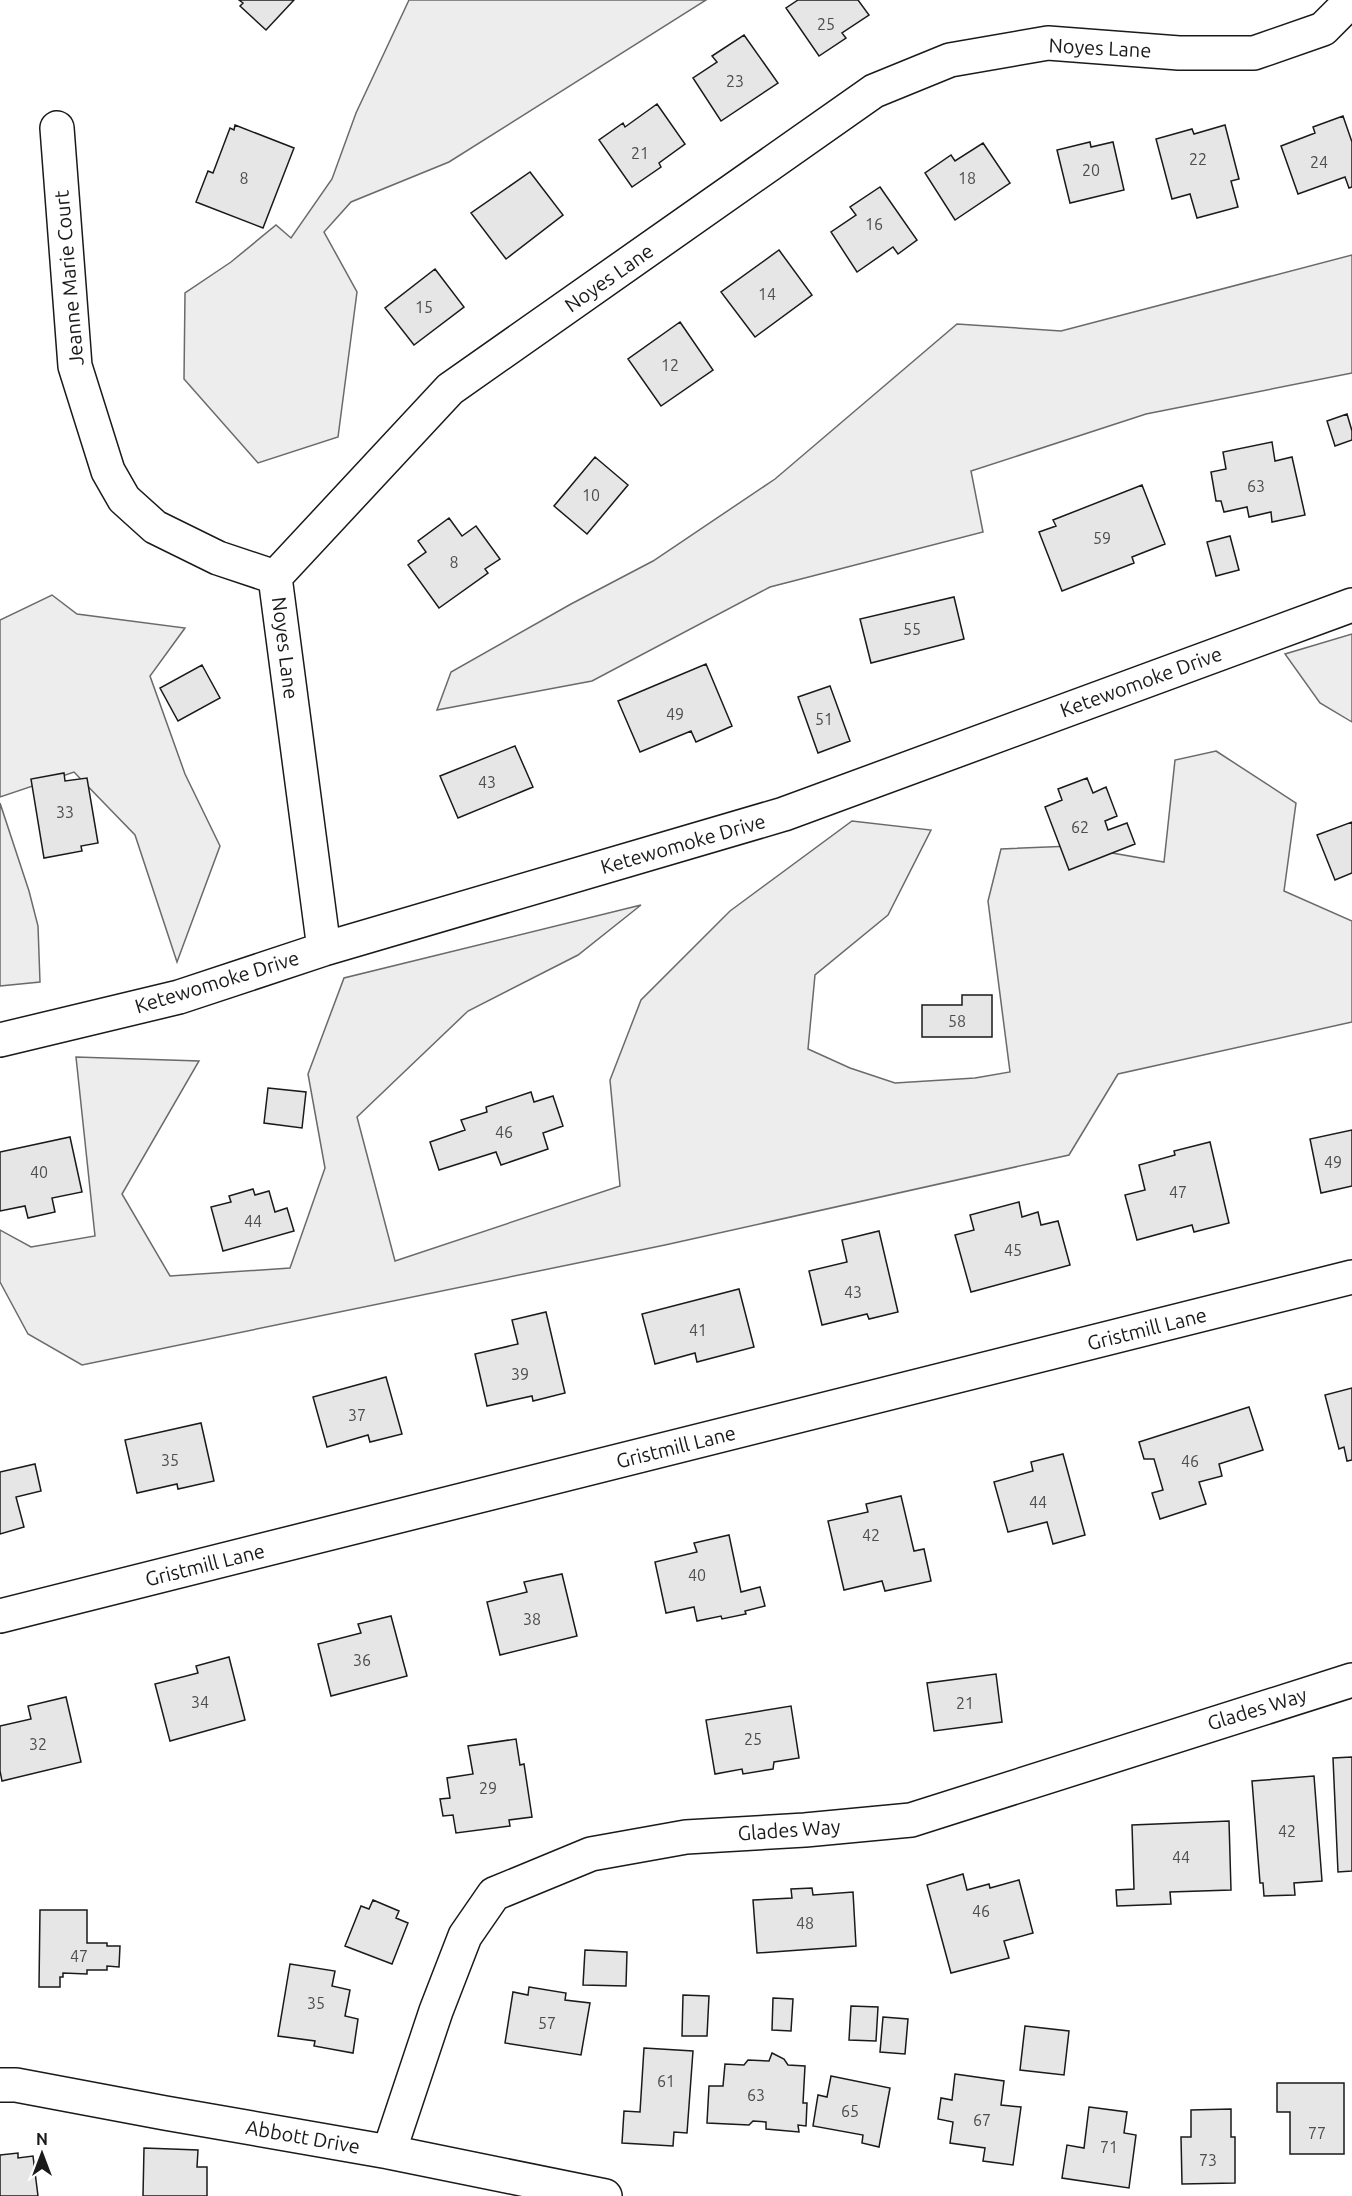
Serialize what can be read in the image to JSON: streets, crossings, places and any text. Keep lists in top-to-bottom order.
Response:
{
  "streets": {
    "street": [
      "Noyes Lane",
      "Jeanne Marie Court",
      "Ketewomoke Drive",
      "Gristmill Lane",
      "Glades Way",
      "Abbott Drive"
    ]
  },
  "crossings": [
    ["Noyes Lane", "Jeanne Marie Court"],
    ["Noyes Lane", "Ketewomoke Drive"],
    ["Glades Way", "Abbott Drive"]
  ],
  "house_numbers": [
    "25",
    "23",
    "21",
    "22",
    "24",
    "20",
    "8",
    "18",
    "16",
    "14",
    "15",
    "12",
    "63",
    "10",
    "59",
    "8",
    "55",
    "49",
    "51",
    "43",
    "33",
    "62",
    "58",
    "46",
    "49",
    "40",
    "47",
    "44",
    "45",
    "43",
    "41",
    "39",
    "37",
    "35",
    "46",
    "44",
    "42",
    "40",
    "38",
    "36",
    "34",
    "21",
    "25",
    "32",
    "29",
    "42",
    "44",
    "46",
    "48",
    "47",
    "35",
    "57",
    "61",
    "63",
    "65",
    "67",
    "77",
    "71",
    "73"
  ],
  "north": "top"
}
